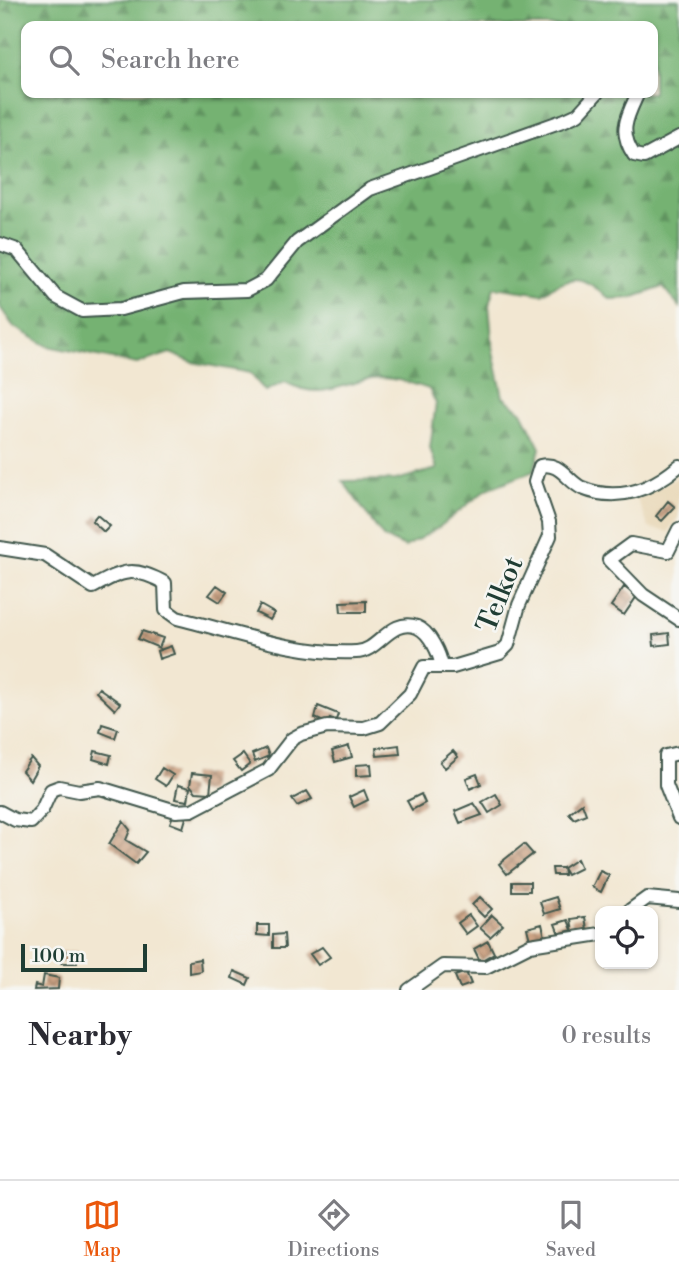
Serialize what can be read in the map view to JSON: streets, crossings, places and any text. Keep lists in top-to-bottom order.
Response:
{
  "streets": {
    "street": ["Telkot"]
  },
  "scale_bar": "100 m",
  "page": {
    "search": "Search here",
    "scale": "100 m",
    "heading": ["Nearby", "0 results"],
    "nav": ["Map", "Directions", "Saved"]
  }
}
